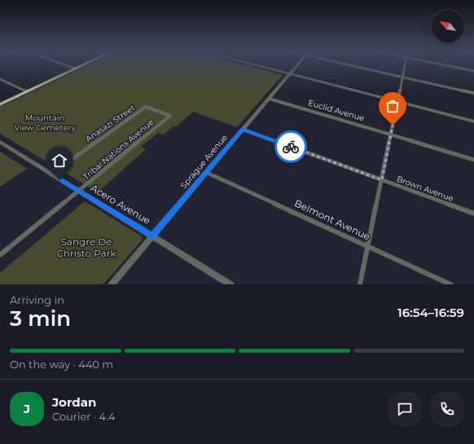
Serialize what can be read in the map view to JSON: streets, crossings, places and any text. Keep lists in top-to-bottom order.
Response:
{
  "streets": {
    "street": [
      "Euclid Avenue",
      "Anasazi Street",
      "Tribal Nations Avenue",
      "Sprague Avenue",
      "Brown Avenue",
      "Acero Avenue",
      "Belmont Avenue"
    ]
  },
  "crossings": [
    ["Euclid Avenue", "Sprague Avenue"],
    ["Anasazi Street", "Tribal Nations Avenue"],
    ["Anasazi Street", "Acero Avenue"],
    ["Tribal Nations Avenue", "Acero Avenue"],
    ["Sprague Avenue", "Brown Avenue"],
    ["Sprague Avenue", "Acero Avenue"],
    ["Sprague Avenue", "Belmont Avenue"]
  ],
  "parks": ["Mountain View Cemetery", "Sangre De Christo Park"],
  "north": "top left",
  "page": {
    "heading": ["3 min", "Arriving in", "16:54–16:59"],
    "panel": ["Jordan", "Courier · 4.4"],
    "bar": "On the way · 440 m",
    "round": "J"
  }
}
